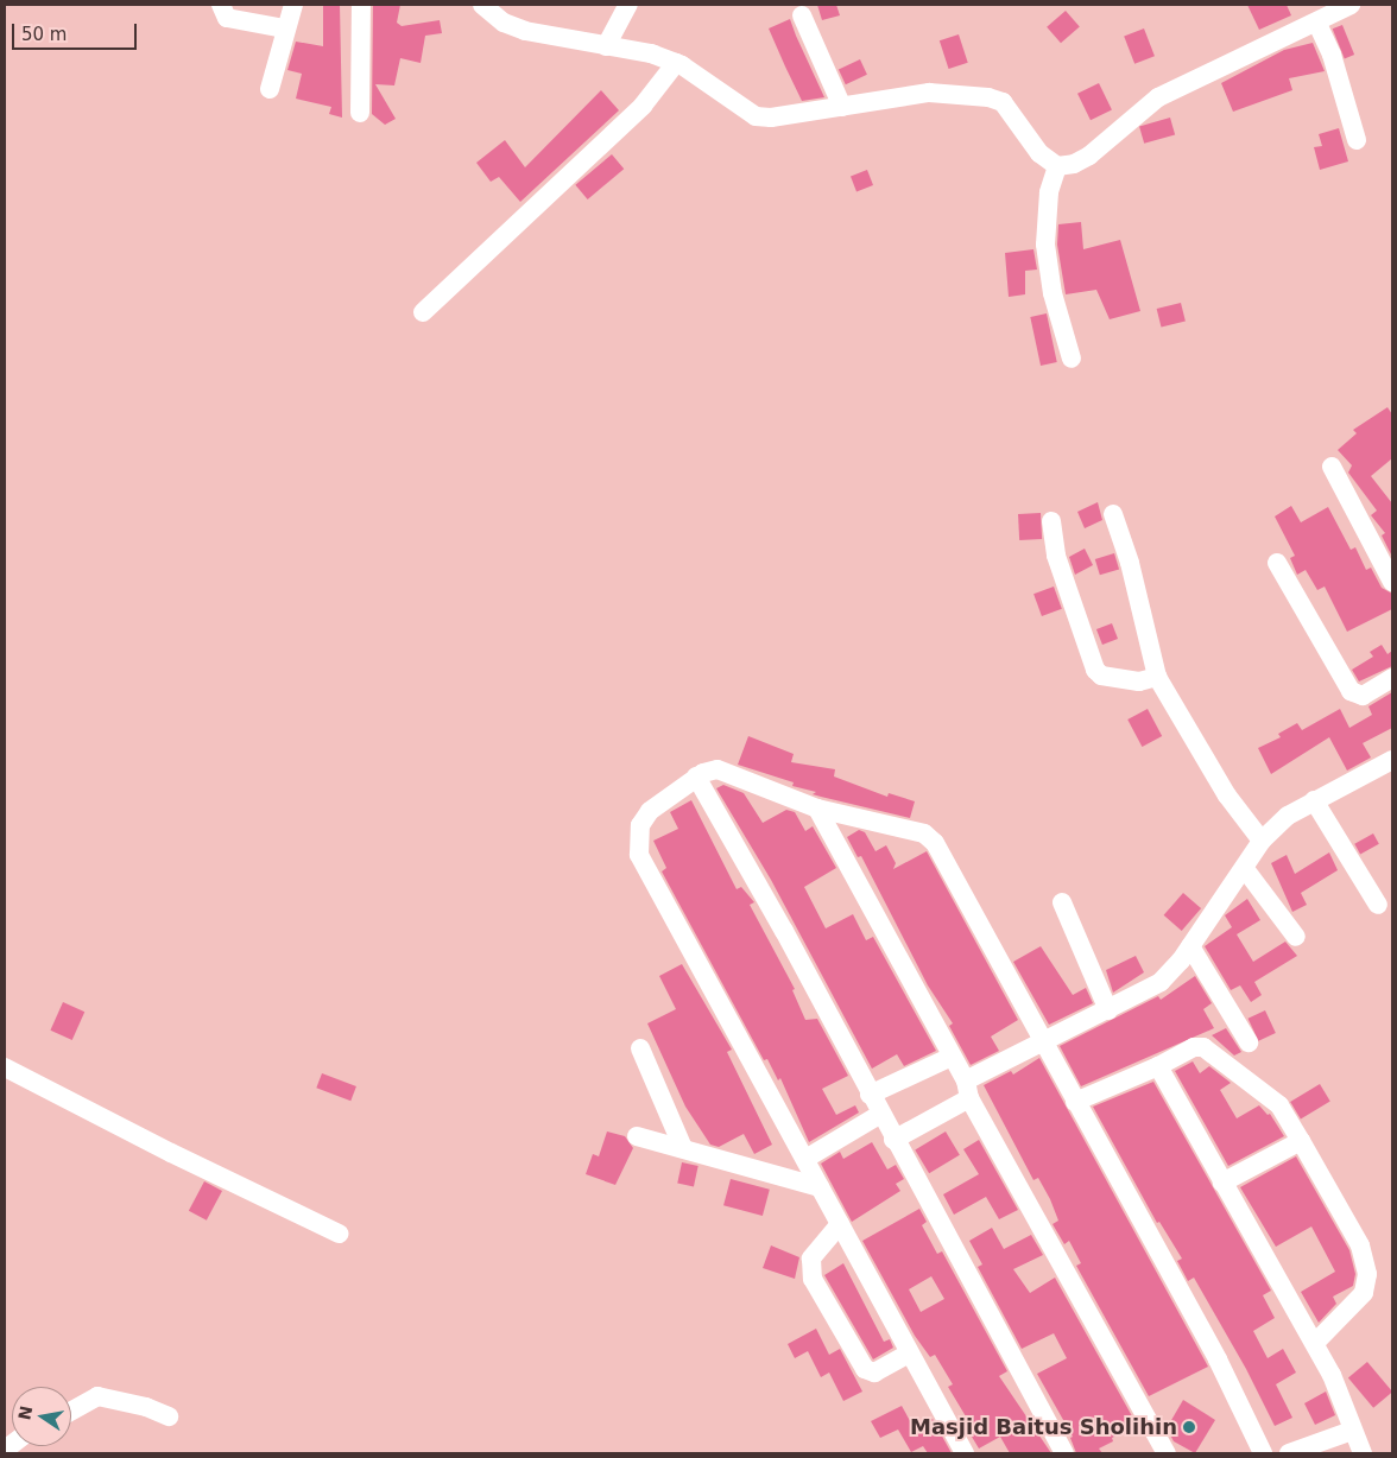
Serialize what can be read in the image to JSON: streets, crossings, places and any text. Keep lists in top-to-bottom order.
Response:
{
  "places": ["Masjid Baitus Sholihin"],
  "scale_bar": "50 m",
  "north": "left"
}
